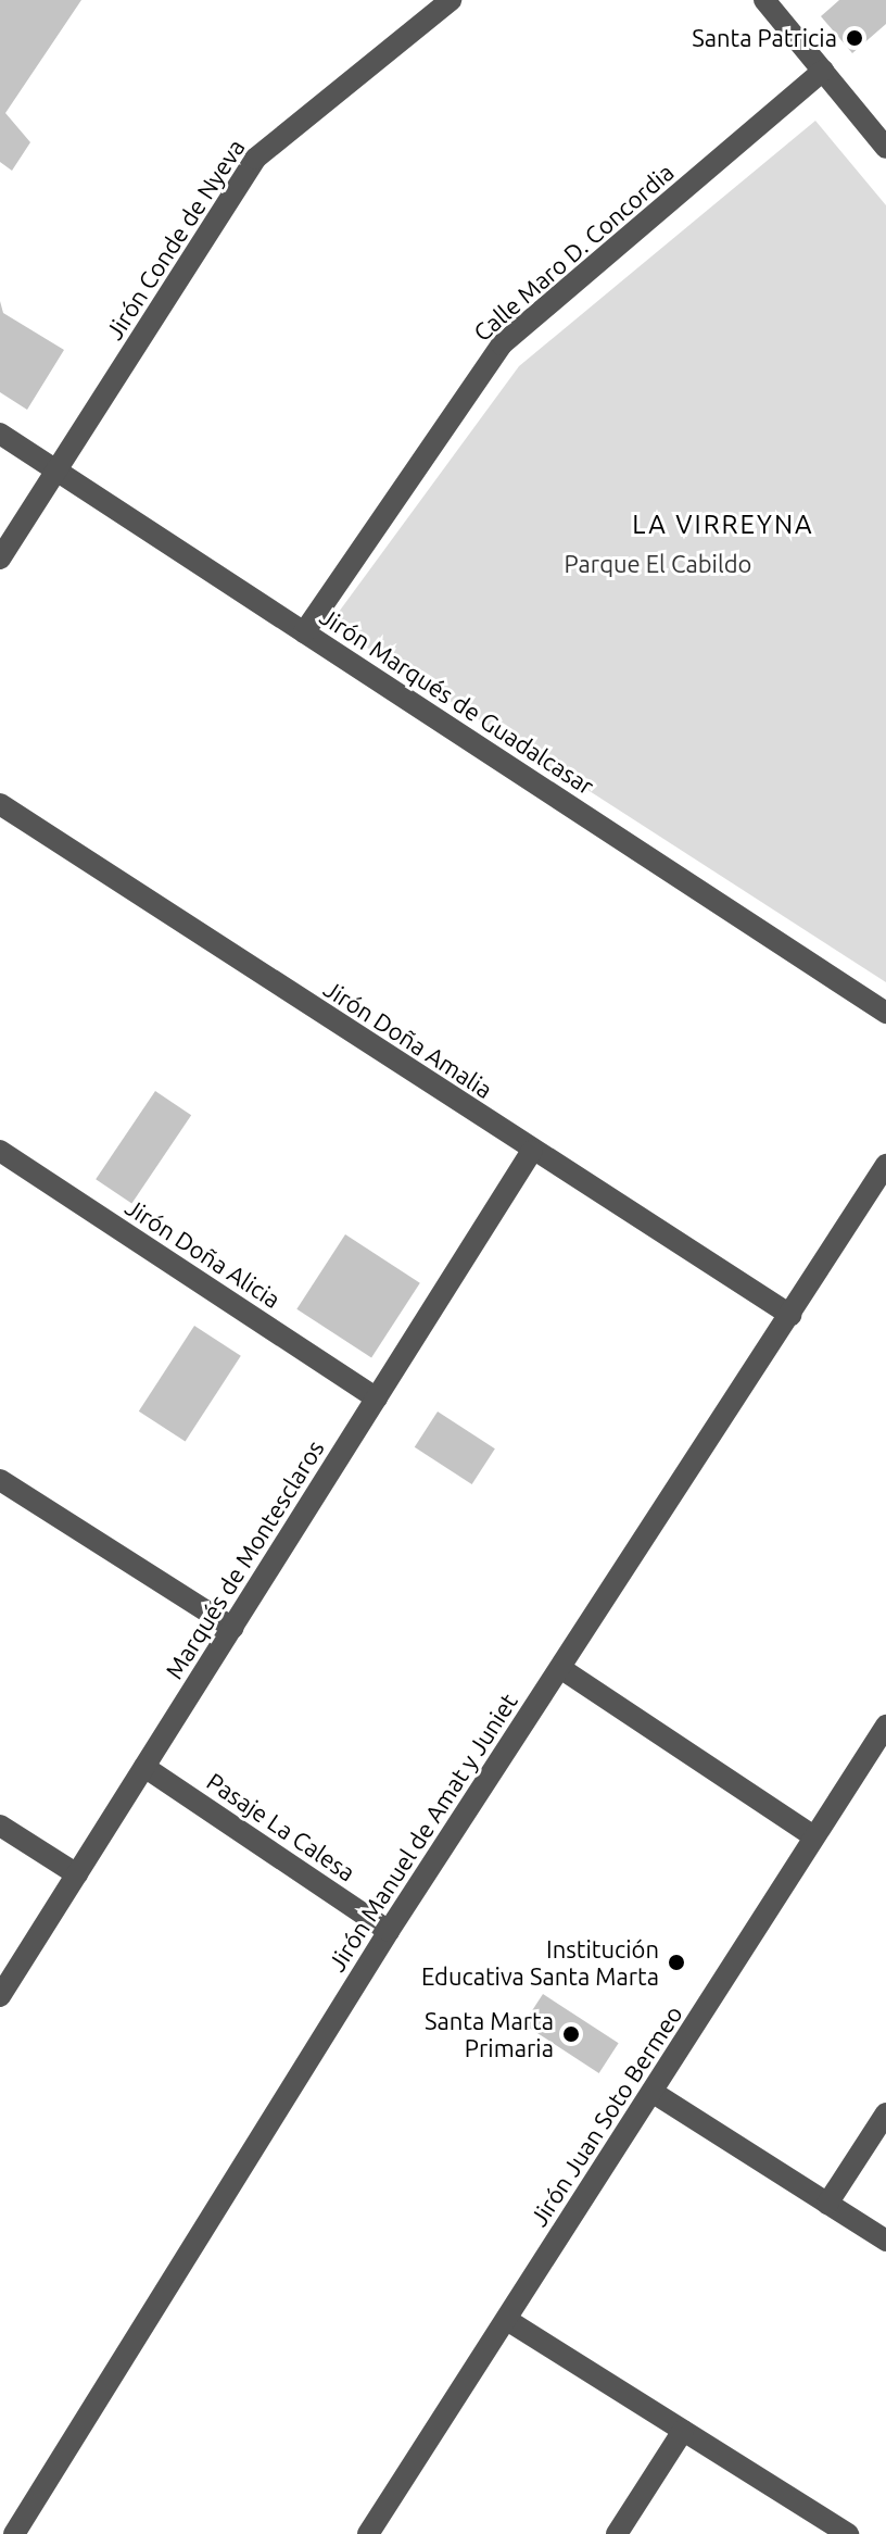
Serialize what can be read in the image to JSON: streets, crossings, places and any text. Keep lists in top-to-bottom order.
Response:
{
  "streets": {
    "street": [
      "Jirón Conde de Nyeva",
      "Calle Maro D. Concordia",
      "Jirón Marqués de Guadalcasar",
      "Jirón Doña Amalia",
      "Jirón Doña Alicia",
      "Marqués de Montesclaros",
      "Pasaje La Calesa",
      "Jirón Manuel de Amat y Juniet",
      "Jirón Juan Soto Bermeo"
    ]
  },
  "crossings": [
    ["Jirón Conde de Nyeva", "Jirón Marqués de Guadalcasar"],
    ["Calle Maro D. Concordia", "Jirón Marqués de Guadalcasar"],
    ["Jirón Doña Amalia", "Marqués de Montesclaros"],
    ["Jirón Doña Amalia", "Jirón Manuel de Amat y Juniet"],
    ["Jirón Doña Alicia", "Marqués de Montesclaros"],
    ["Marqués de Montesclaros", "Pasaje La Calesa"],
    ["Pasaje La Calesa", "Jirón Manuel de Amat y Juniet"]
  ],
  "districts": ["LA VIRREYNA"],
  "parks": ["Parque El Cabildo"],
  "places": ["Santa Patricia", "Institución Educativa Santa Marta", "Santa Marta Primaria"]
}
